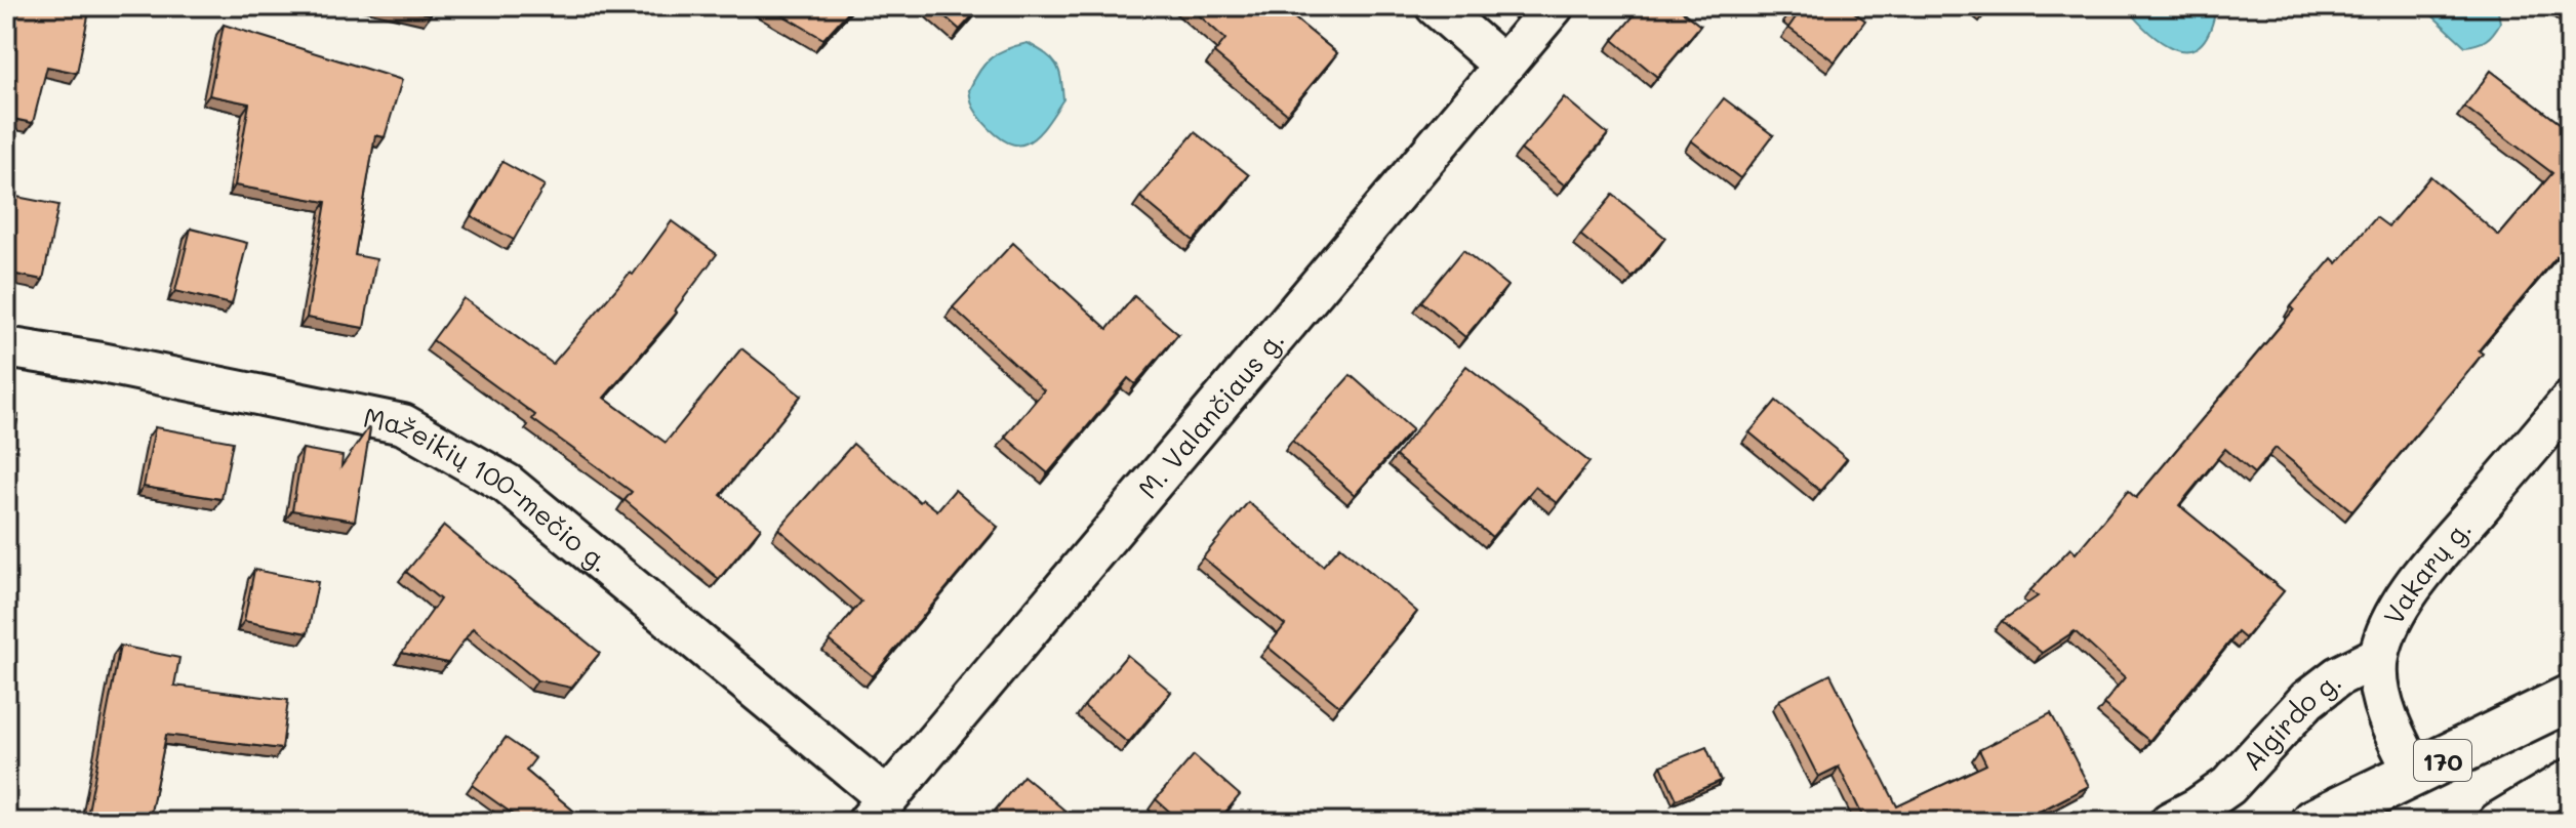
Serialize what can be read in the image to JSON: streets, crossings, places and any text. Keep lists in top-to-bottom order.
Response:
{
  "streets": {
    "main road": ["170"],
    "street": [
      "M. Valančiaus g.",
      "Mažeikių 100-mečio g.",
      "Vakarų g.",
      "Algirdo g."
    ]
  },
  "crossings": [
    ["M. Valančiaus g.", "Mažeikių 100-mečio g."],
    ["Vakarų g.", "Algirdo g."],
    ["Vakarų g.", "170"]
  ]
}
